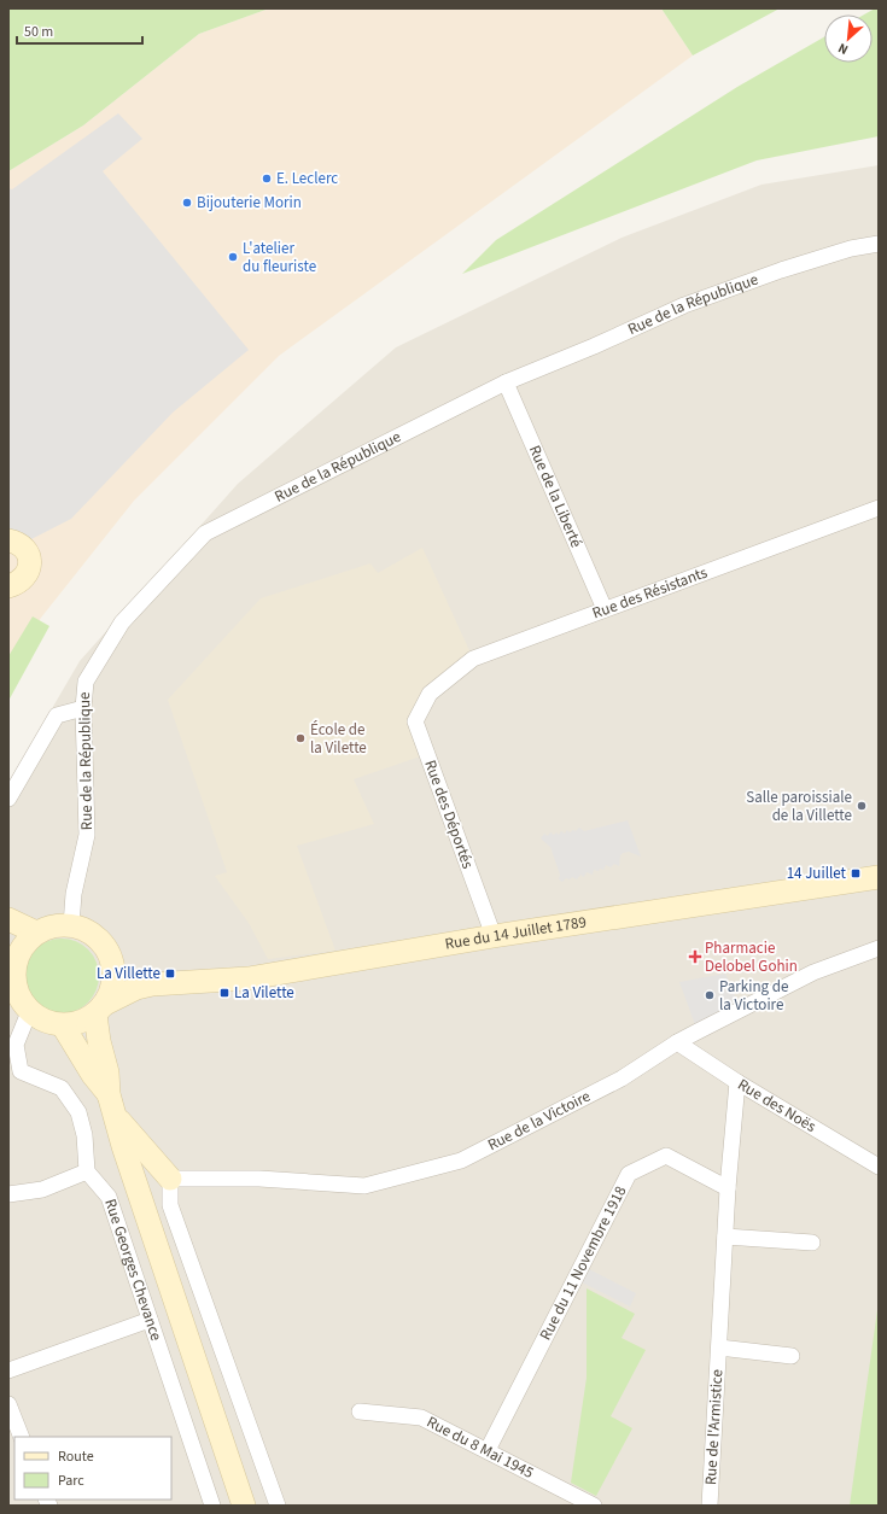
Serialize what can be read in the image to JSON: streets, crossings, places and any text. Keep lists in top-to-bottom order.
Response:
{
  "streets": {
    "main road": ["Rue du 14 Juillet 1789"],
    "street": [
      "Rue de la République",
      "Rue de la Liberté",
      "Rue des Résistants",
      "Rue des Déportés",
      "Rue des Noës",
      "Rue de la Victoire",
      "Rue du 11 Novembre 1918",
      "Rue Georges Chevance",
      "Rue de l'Armistice",
      "Rue du 8 Mai 1945"
    ]
  },
  "crossings": [
    ["Rue de la République", "Rue de la Liberté"],
    ["Rue de la République", "Rue du 14 Juillet 1789"],
    ["Rue de la Liberté", "Rue des Résistants"],
    ["Rue des Résistants", "Rue des Déportés"],
    ["Rue des Déportés", "Rue du 14 Juillet 1789"],
    ["Rue des Noës", "Rue de la Victoire"],
    ["Rue des Noës", "Rue de l'Armistice"],
    ["Rue du 11 Novembre 1918", "Rue de l'Armistice"],
    ["Rue du 11 Novembre 1918", "Rue du 8 Mai 1945"]
  ],
  "places": {
    "other": [
      "E. Leclerc",
      "Bijouterie Morin",
      "L'atelier du fleuriste",
      "École de la Vilette",
      "Salle paroissiale de la Villette",
      "Parking de la Victoire"
    ],
    "transit": ["14 Juillet", "La Villette", "La Vilette"],
    "health": ["Pharmacie Delobel Gohin"]
  },
  "legend": ["Route", "Parc"],
  "scale_bar": "50 m",
  "north": "bottom left"
}
